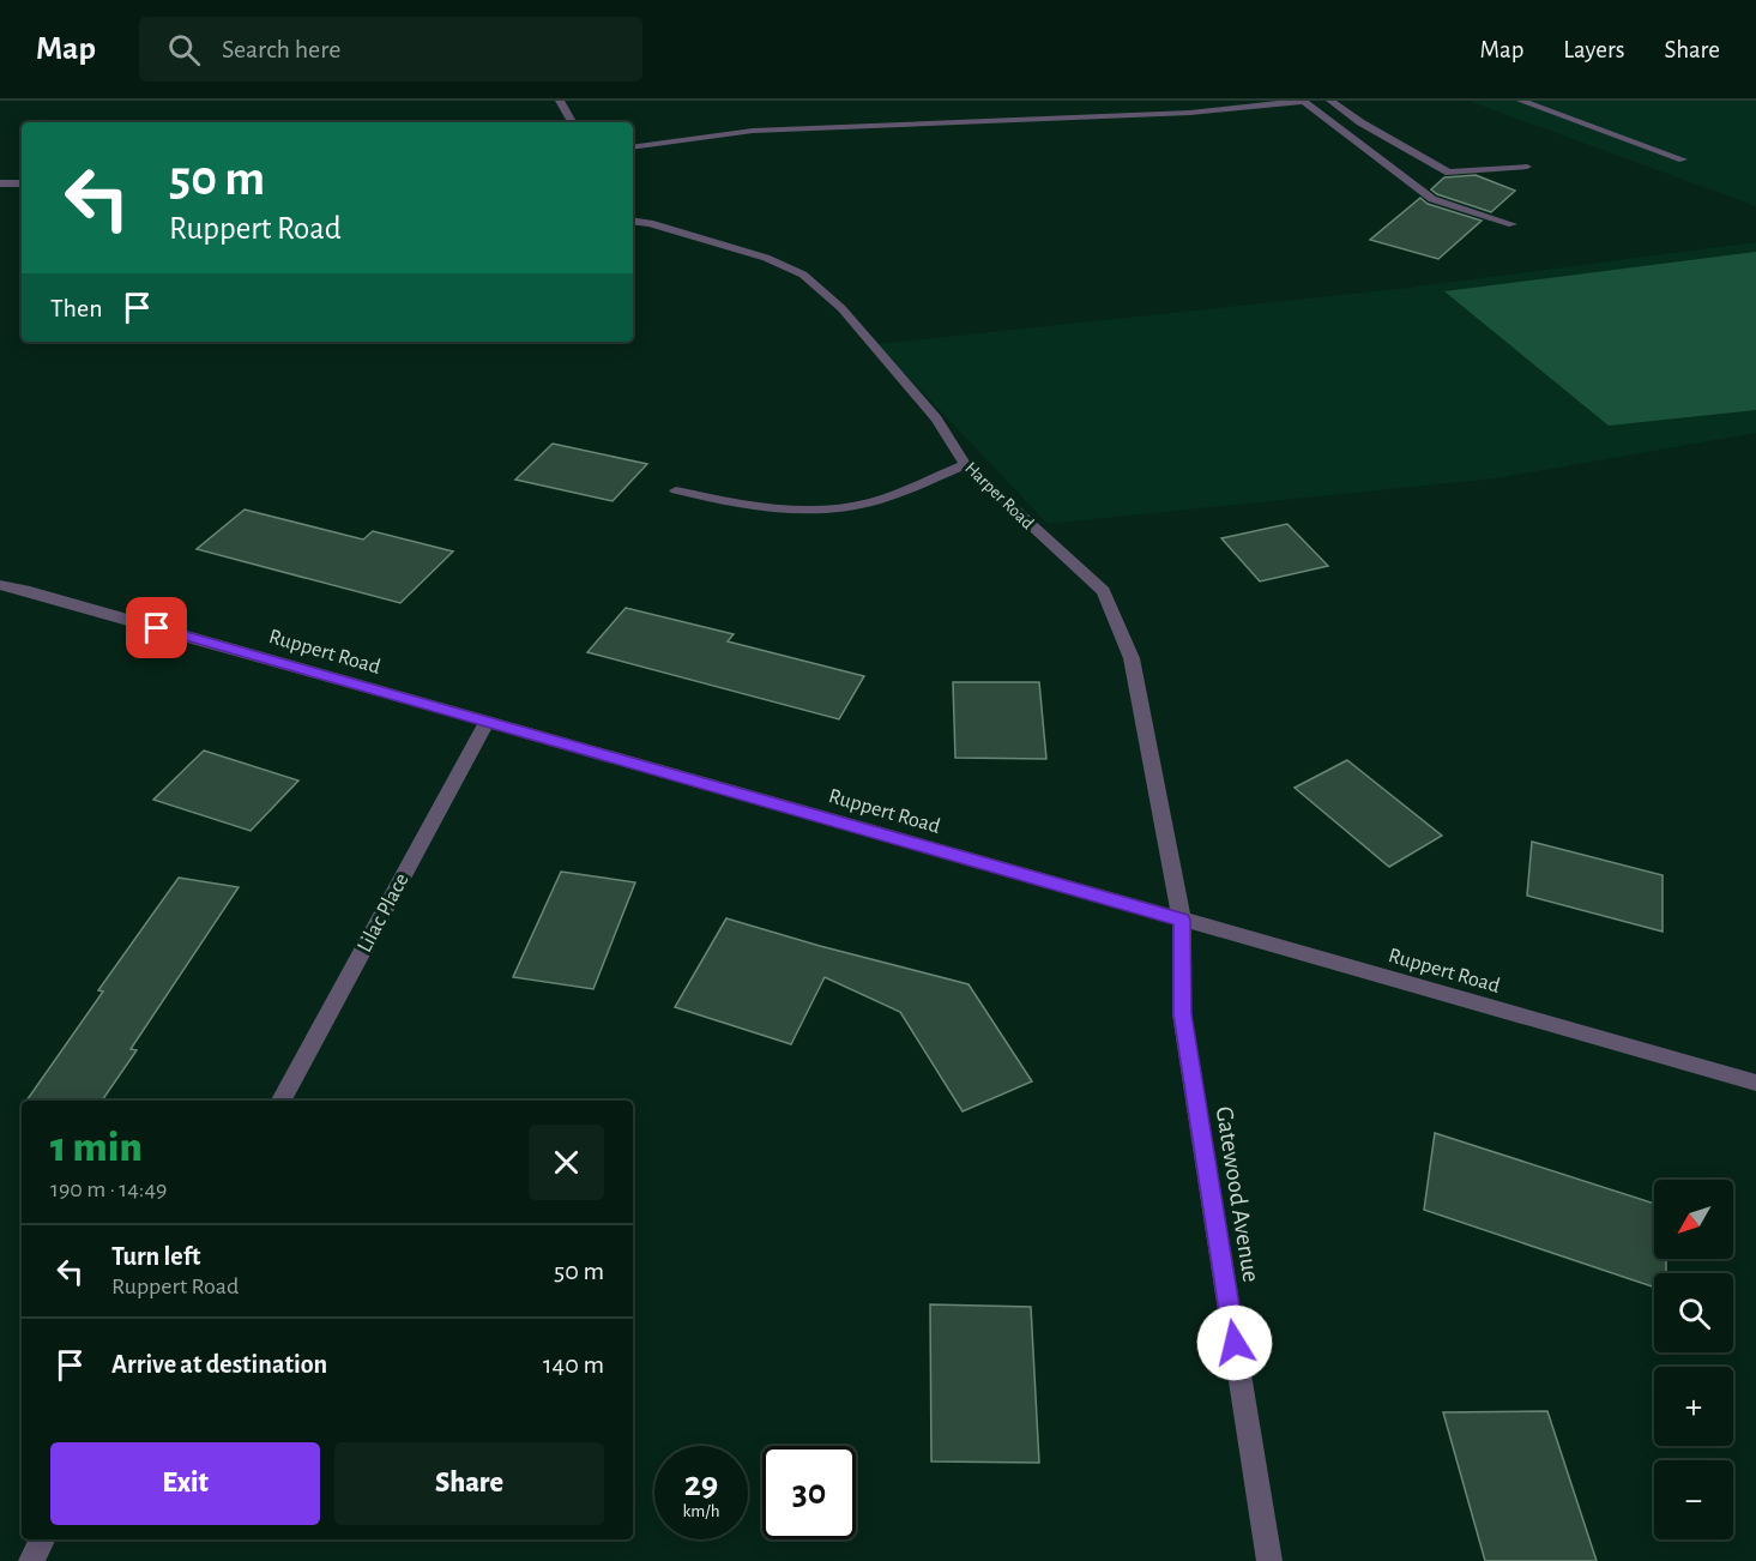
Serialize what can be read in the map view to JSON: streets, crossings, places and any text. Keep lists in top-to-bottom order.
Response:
{
  "streets": {
    "street": [
      "Harper Road",
      "Ruppert Road",
      "Lilac Place",
      "Gatewood Avenue"
    ]
  },
  "crossings": [
    ["Harper Road", "Ruppert Road"],
    ["Harper Road", "Gatewood Avenue"],
    ["Ruppert Road", "Lilac Place"],
    ["Ruppert Road", "Gatewood Avenue"]
  ],
  "north": "bottom left",
  "page": {
    "header": "Map",
    "search": "Search here",
    "nav": ["Map", "Layers", "Share"],
    "turn": ["50 m", "Ruppert Road"],
    "then": "Then",
    "heading": ["1 min", "190 m · 14:49"],
    "map_buttons": ["+", "−"],
    "list": [
      {
        "name": "Turn left",
        "note": "Ruppert Road",
        "value": "50 m"
      },
      {
        "name": "Arrive at destination",
        "value": "140 m"
      }
    ],
    "buttons": ["Exit", "Share"],
    "speed": "29 km/h",
    "limit": "30"
  }
}
